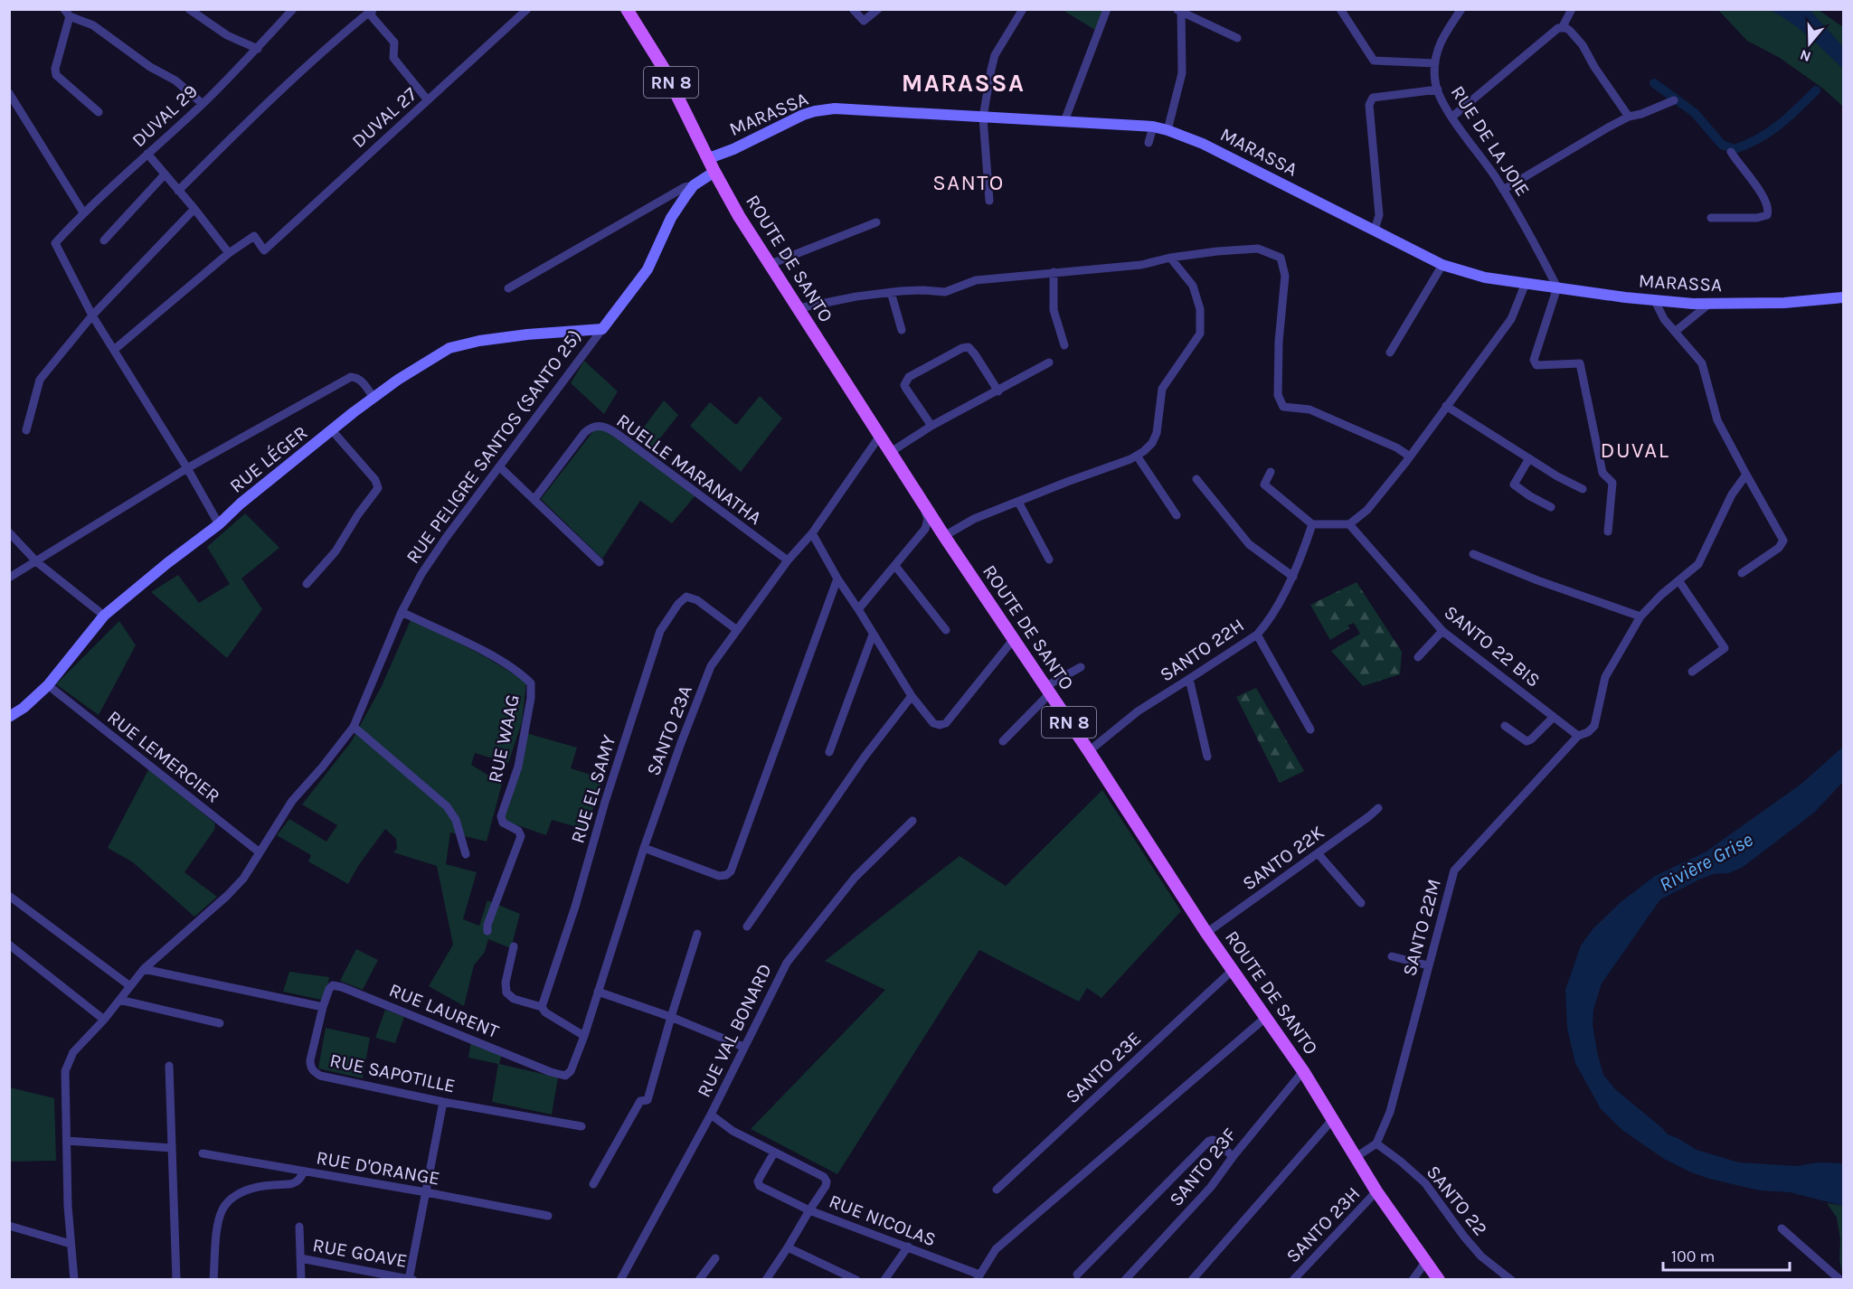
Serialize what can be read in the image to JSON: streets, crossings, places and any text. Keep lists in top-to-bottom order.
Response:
{
  "streets": {
    "main road": [
      "RN 8",
      "MARASSA",
      "ROUTE DE SANTO",
      "RUE PELIGRE SANTOS (SANTO 25)",
      "RUE LÉGER"
    ],
    "street": [
      "DUVAL 29",
      "DUVAL 27",
      "RUE DE LA JOIE",
      "RUELLE MARANATHA",
      "SANTO 22 BIS",
      "SANTO 22H",
      "SANTO 23A",
      "RUE WAAG",
      "RUE LEMERCIER",
      "RUE EL SAMY",
      "SANTO 22K",
      "SANTO 22M",
      "RUE LAURENT",
      "RUE VAL BONARD",
      "SANTO 23E",
      "RUE SAPOTILLE",
      "SANTO 23F",
      "RUE D'ORANGE",
      "SANTO 22",
      "RUE NICOLAS",
      "SANTO 23H",
      "RUE GOAVE"
    ]
  },
  "crossings": [
    ["MARASSA", "RUE DE LA JOIE"],
    ["MARASSA", "ROUTE DE SANTO"],
    ["ROUTE DE SANTO", "RUE PELIGRE SANTOS (SANTO 25)"],
    ["ROUTE DE SANTO", "SANTO 22H"],
    ["ROUTE DE SANTO", "SANTO 23A"],
    ["ROUTE DE SANTO", "SANTO 22K"],
    ["ROUTE DE SANTO", "SANTO 23E"],
    ["ROUTE DE SANTO", "SANTO 23F"],
    ["ROUTE DE SANTO", "SANTO 23H"],
    ["RUE PELIGRE SANTOS (SANTO 25)", "RUE LÉGER"],
    ["RUE PELIGRE SANTOS (SANTO 25)", "RUE WAAG"],
    ["RUE PELIGRE SANTOS (SANTO 25)", "RUE LEMERCIER"],
    ["RUE LÉGER", "RUE LEMERCIER"],
    ["RUELLE MARANATHA", "SANTO 23A"],
    ["SANTO 22 BIS", "SANTO 22M"],
    ["SANTO 23A", "RUE EL SAMY"],
    ["SANTO 23A", "RUE LAURENT"],
    ["SANTO 22M", "SANTO 22"],
    ["RUE LAURENT", "RUE SAPOTILLE"],
    ["RUE VAL BONARD", "RUE NICOLAS"]
  ],
  "districts": ["MARASSA", "SANTO", "DUVAL"],
  "water": ["Rivière Grise"],
  "scale_bar": "100 m",
  "north": "bottom"
}
